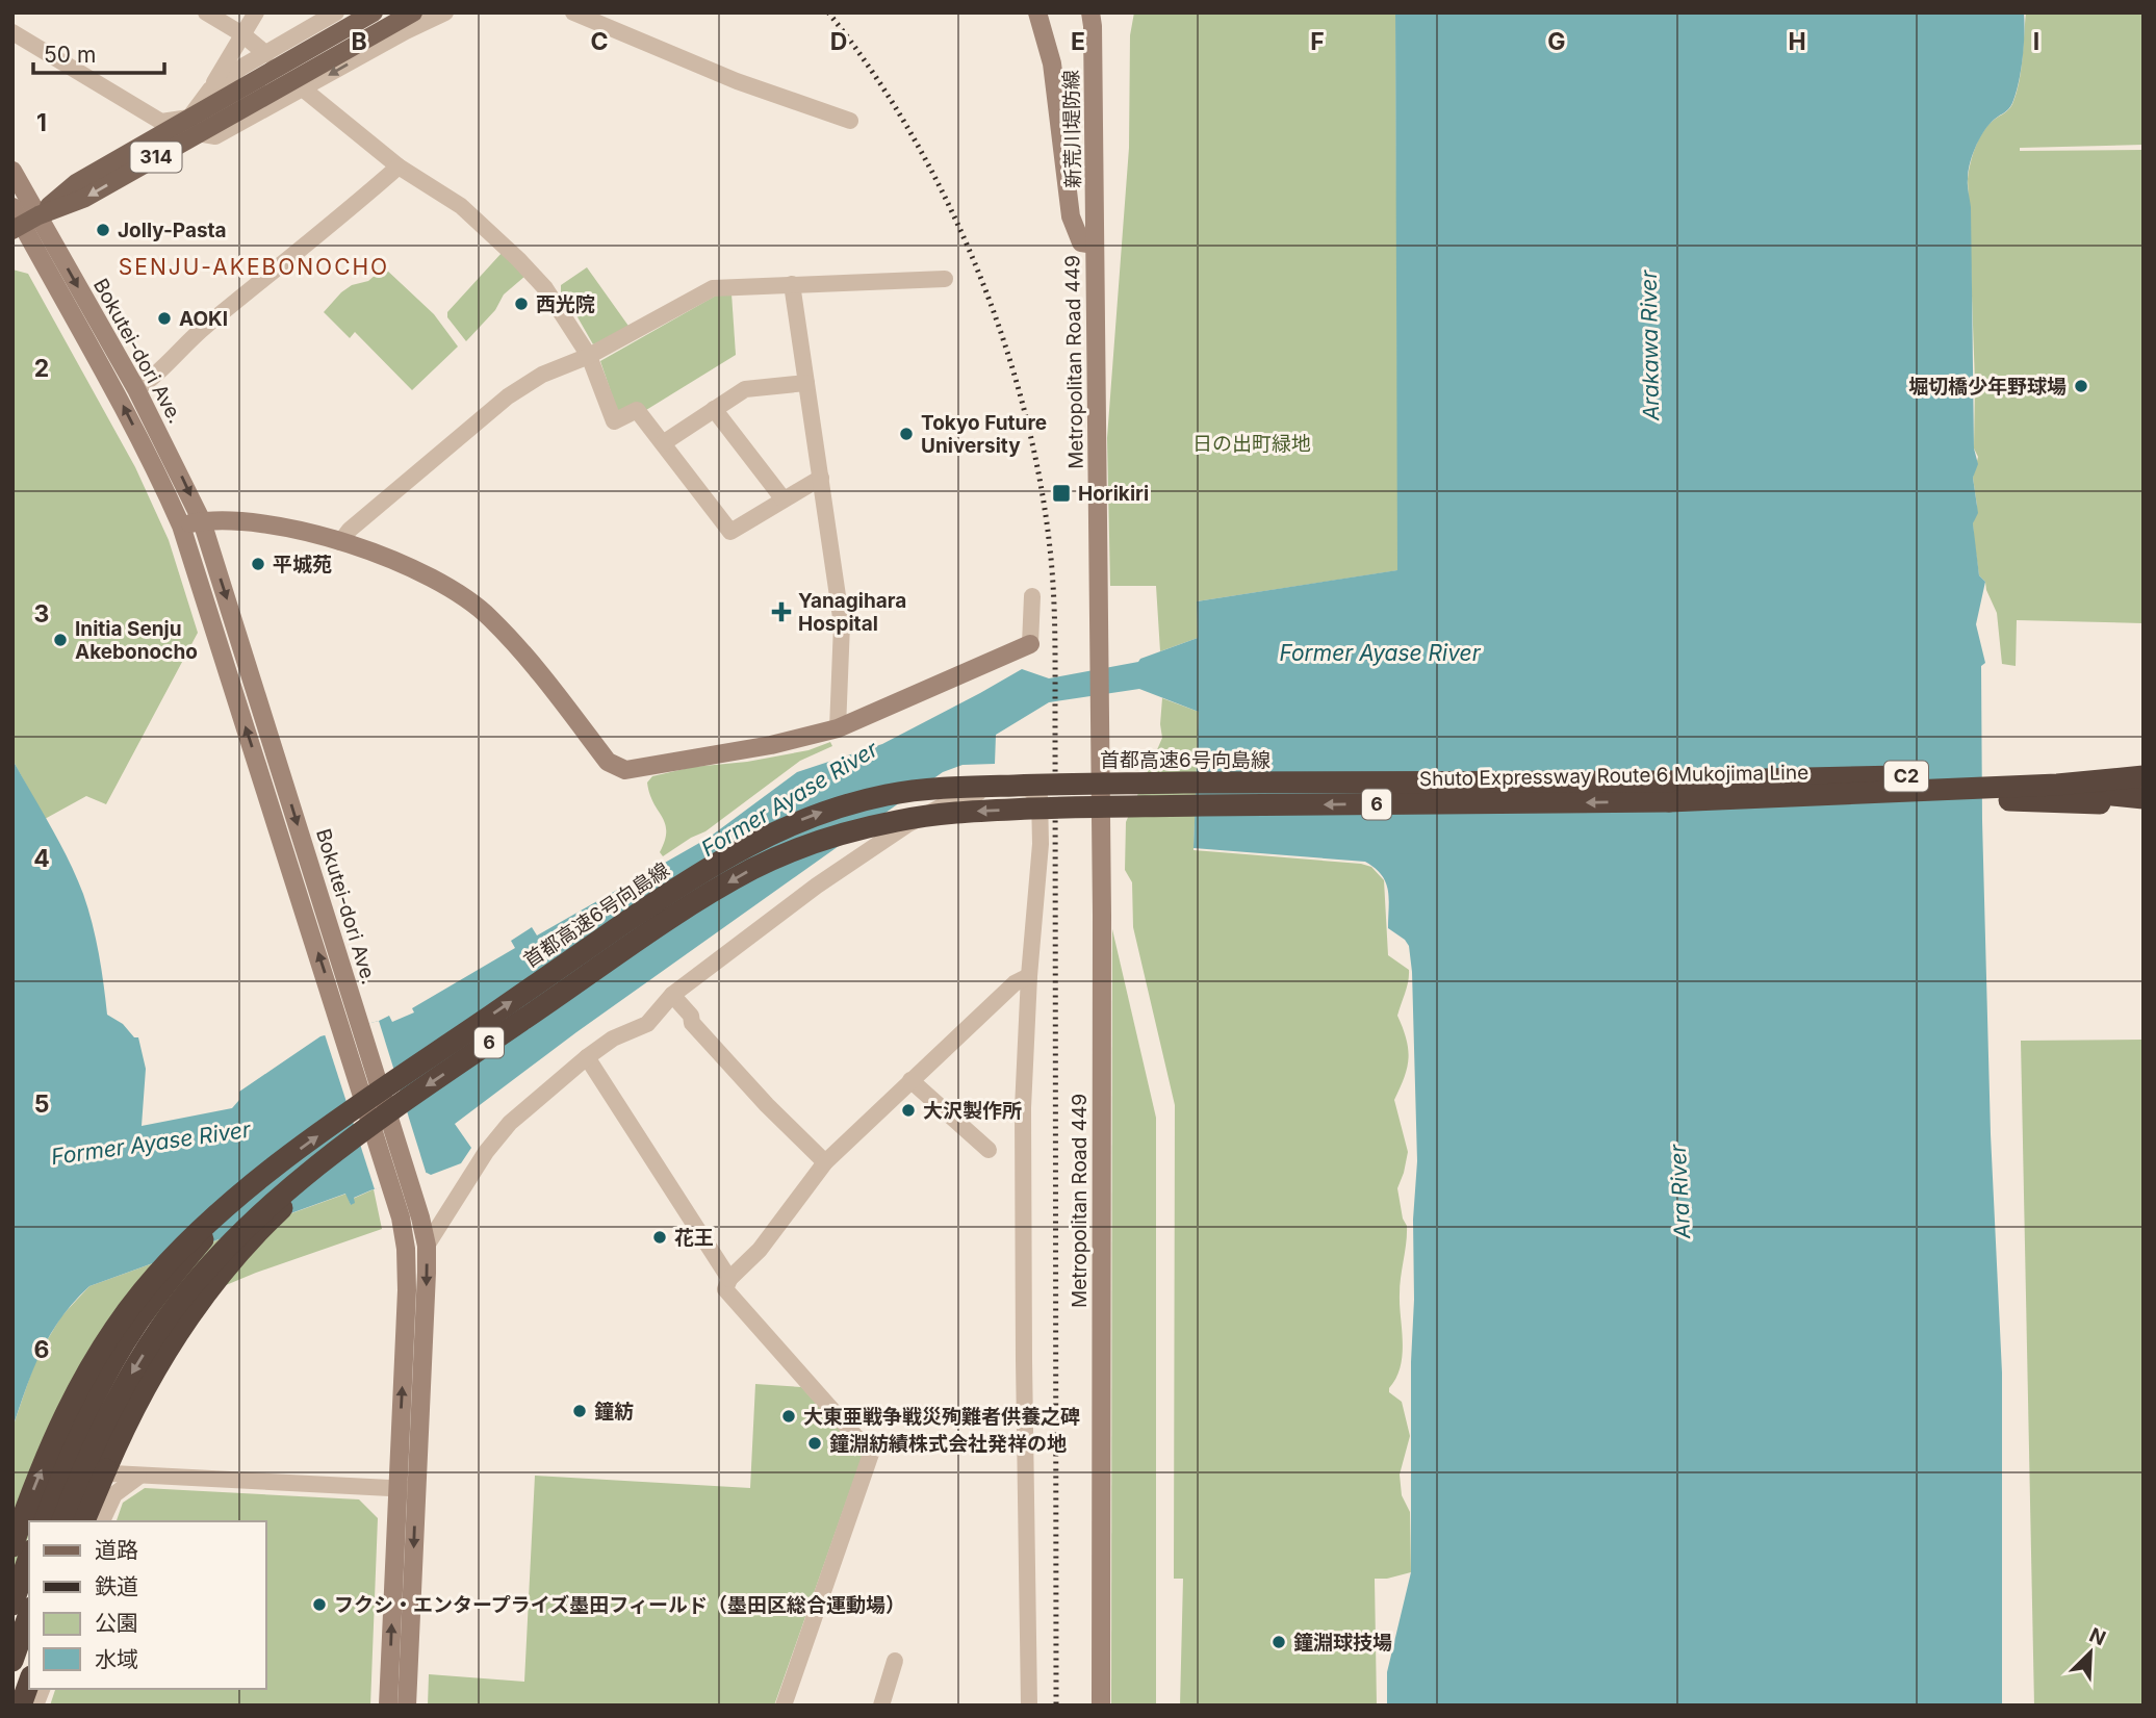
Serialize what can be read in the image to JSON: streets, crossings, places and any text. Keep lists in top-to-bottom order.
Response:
{
  "streets": {
    "highway": [
      "首都高速6号向島線",
      "Shuto Expressway Route 6 Mukojima Line",
      "C2",
      "6"
    ],
    "main road": [
      "新荒川堤防線",
      "314",
      "Bokutei-dori Ave.",
      "Metropolitan Road 449"
    ]
  },
  "crossings": [
    ["新荒川堤防線", "Metropolitan Road 449"],
    ["314", "Bokutei-dori Ave."],
    ["首都高速6号向島線", "Shuto Expressway Route 6 Mukojima Line"],
    ["首都高速6号向島線", "C2"],
    ["首都高速6号向島線", "6"],
    ["Shuto Expressway Route 6 Mukojima Line", "C2"],
    ["Shuto Expressway Route 6 Mukojima Line", "6"],
    ["C2", "6"]
  ],
  "districts": ["SENJU-AKEBONOCHO"],
  "water": ["Arakawa River", "Former Ayase River", "Ara River"],
  "parks": ["日の出町緑地"],
  "places": {
    "other": [
      "Jolly-Pasta",
      "西光院",
      "AOKI",
      "堀切橋少年野球場",
      "Tokyo Future University",
      "平城苑",
      "Initia Senju Akebonocho",
      "大沢製作所",
      "花王",
      "鐘紡",
      "大東亜戦争戦災殉難者供養之碑",
      "鐘淵紡績株式会社発祥の地",
      "フクシ・エンタープライズ墨田フィールド（墨田区総合運動場）",
      "鐘淵球技場"
    ],
    "transit": ["Horikiri"],
    "health": ["Yanagihara Hospital"]
  },
  "legend": [
    "道路",
    "鉄道",
    "公園",
    "水域"
  ],
  "scale_bar": "50 m",
  "north": "top right",
  "grid": {
    "columns": [
      "B",
      "C",
      "D",
      "E",
      "F",
      "G",
      "H",
      "I"
    ],
    "rows": [
      "1",
      "2",
      "3",
      "4",
      "5",
      "6"
    ]
  }
}
